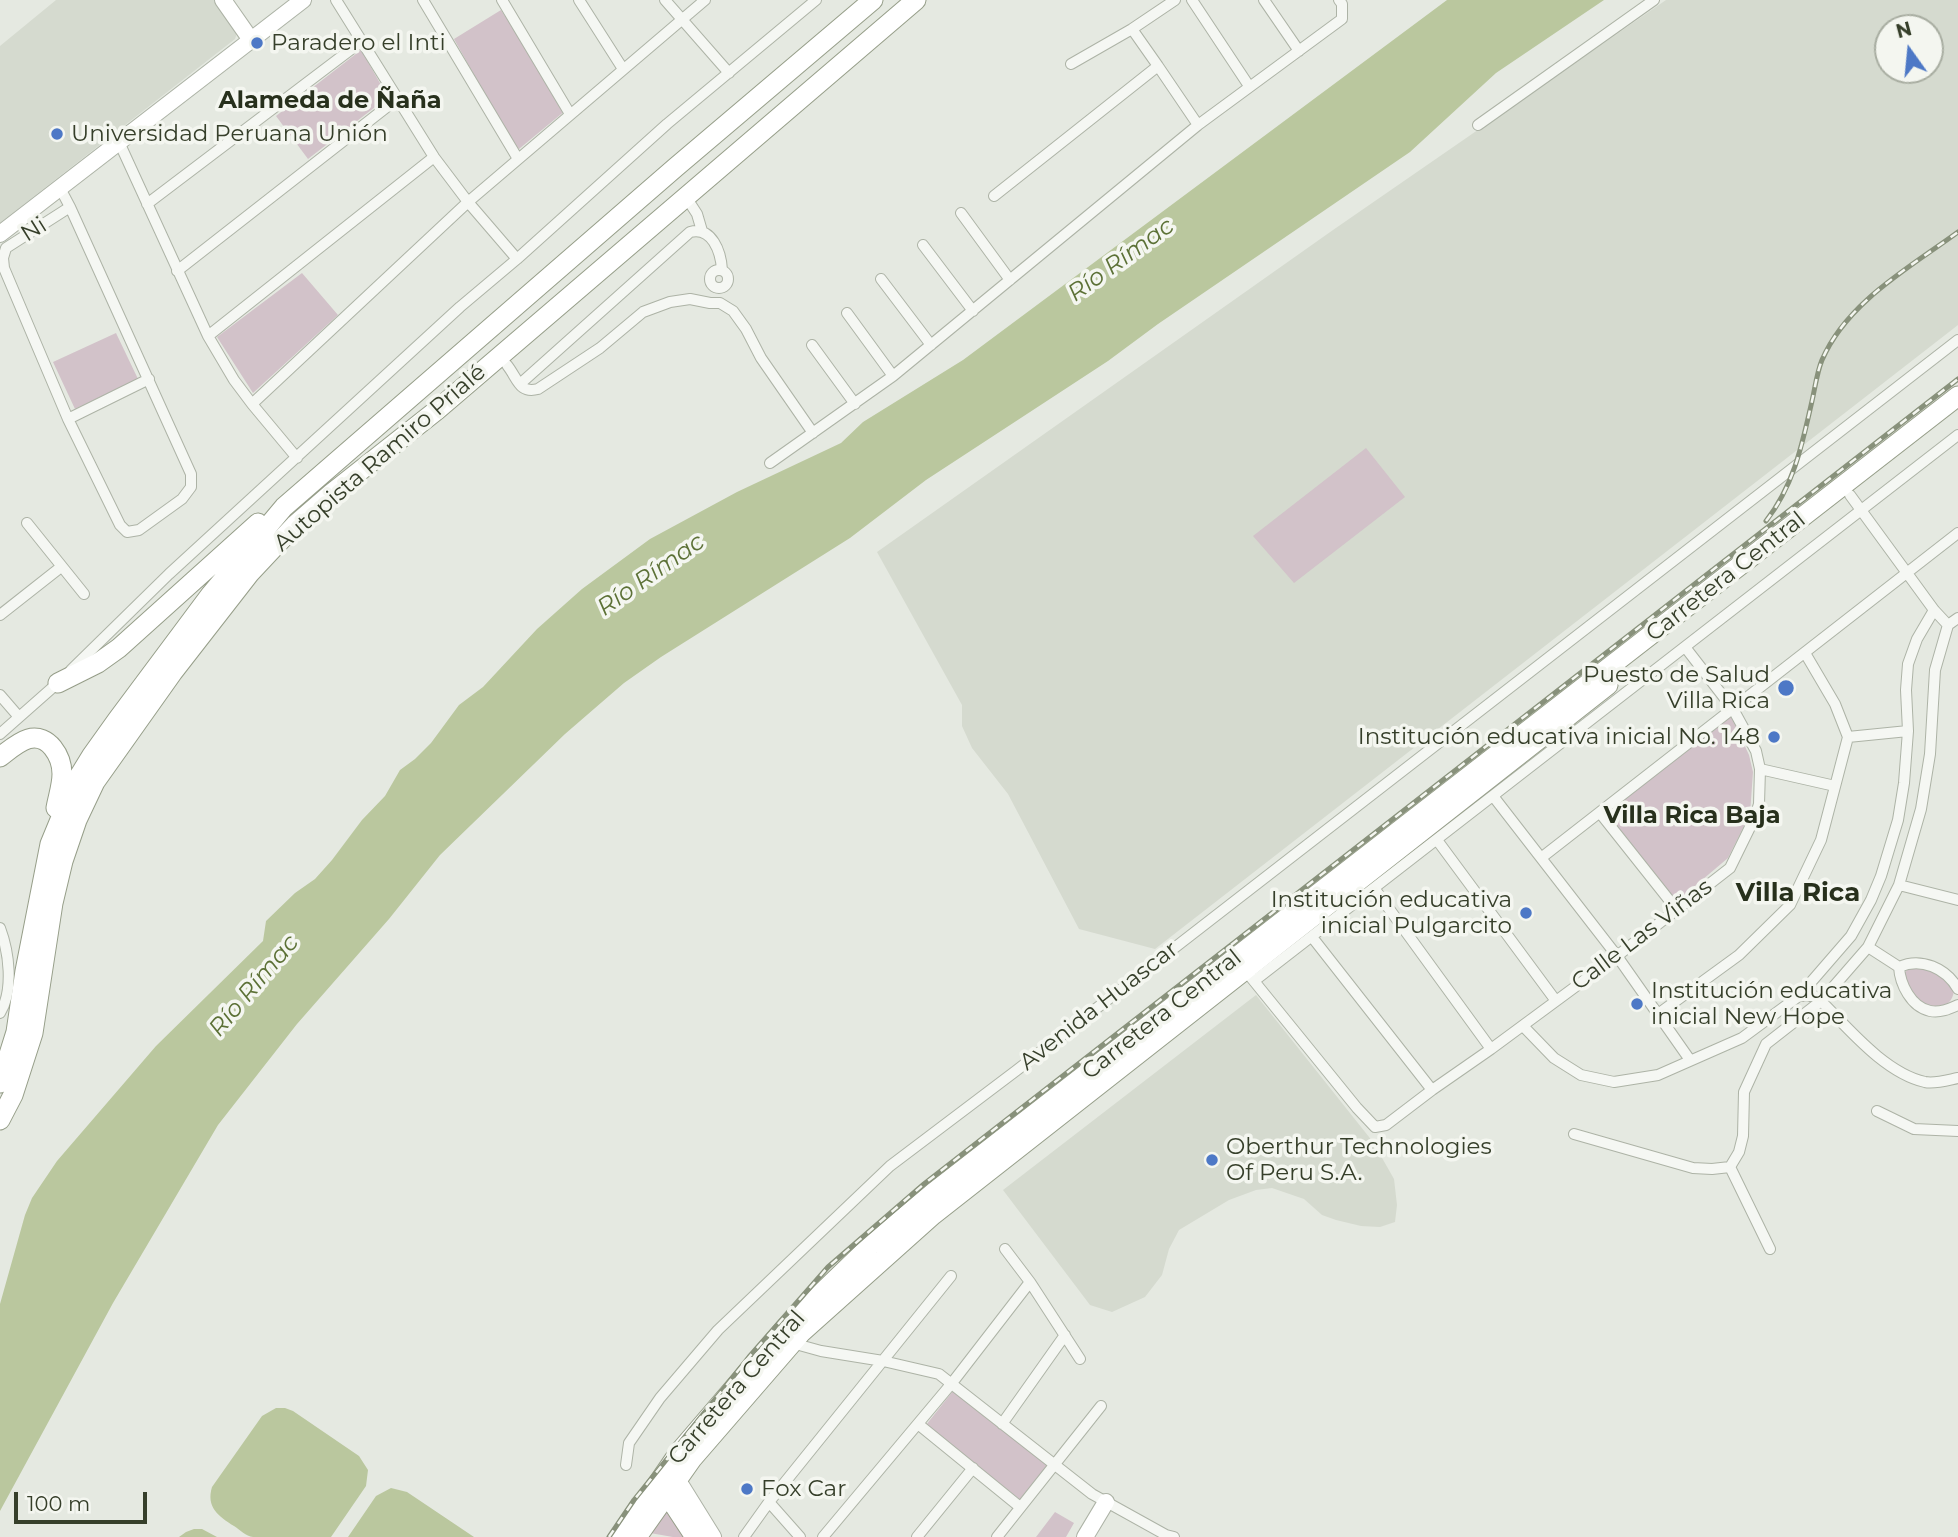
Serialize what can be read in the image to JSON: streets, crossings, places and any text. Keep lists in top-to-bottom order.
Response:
{
  "streets": {
    "highway": ["Autopista Ramiro Prialé", "Carretera Central"],
    "street": ["Ni", "Calle Las Viñas", "Avenida Huascar"]
  },
  "crossings": [
    ["Carretera Central", "Calle Las Viñas"]
  ],
  "districts": ["Alameda de Ñaña", "Villa Rica Baja", "Villa Rica"],
  "water": ["Río Rímac"],
  "places": [
    "Paradero el Inti",
    "Universidad Peruana Unión",
    "Puesto de Salud Villa Rica",
    "Institución educativa inicial No. 148",
    "Institución educativa inicial Pulgarcito",
    "Institución educativa inicial New Hope",
    "Oberthur Technologies Of Peru S.A.",
    "Fox Car"
  ],
  "scale_bar": "100 m",
  "north": "top"
}
